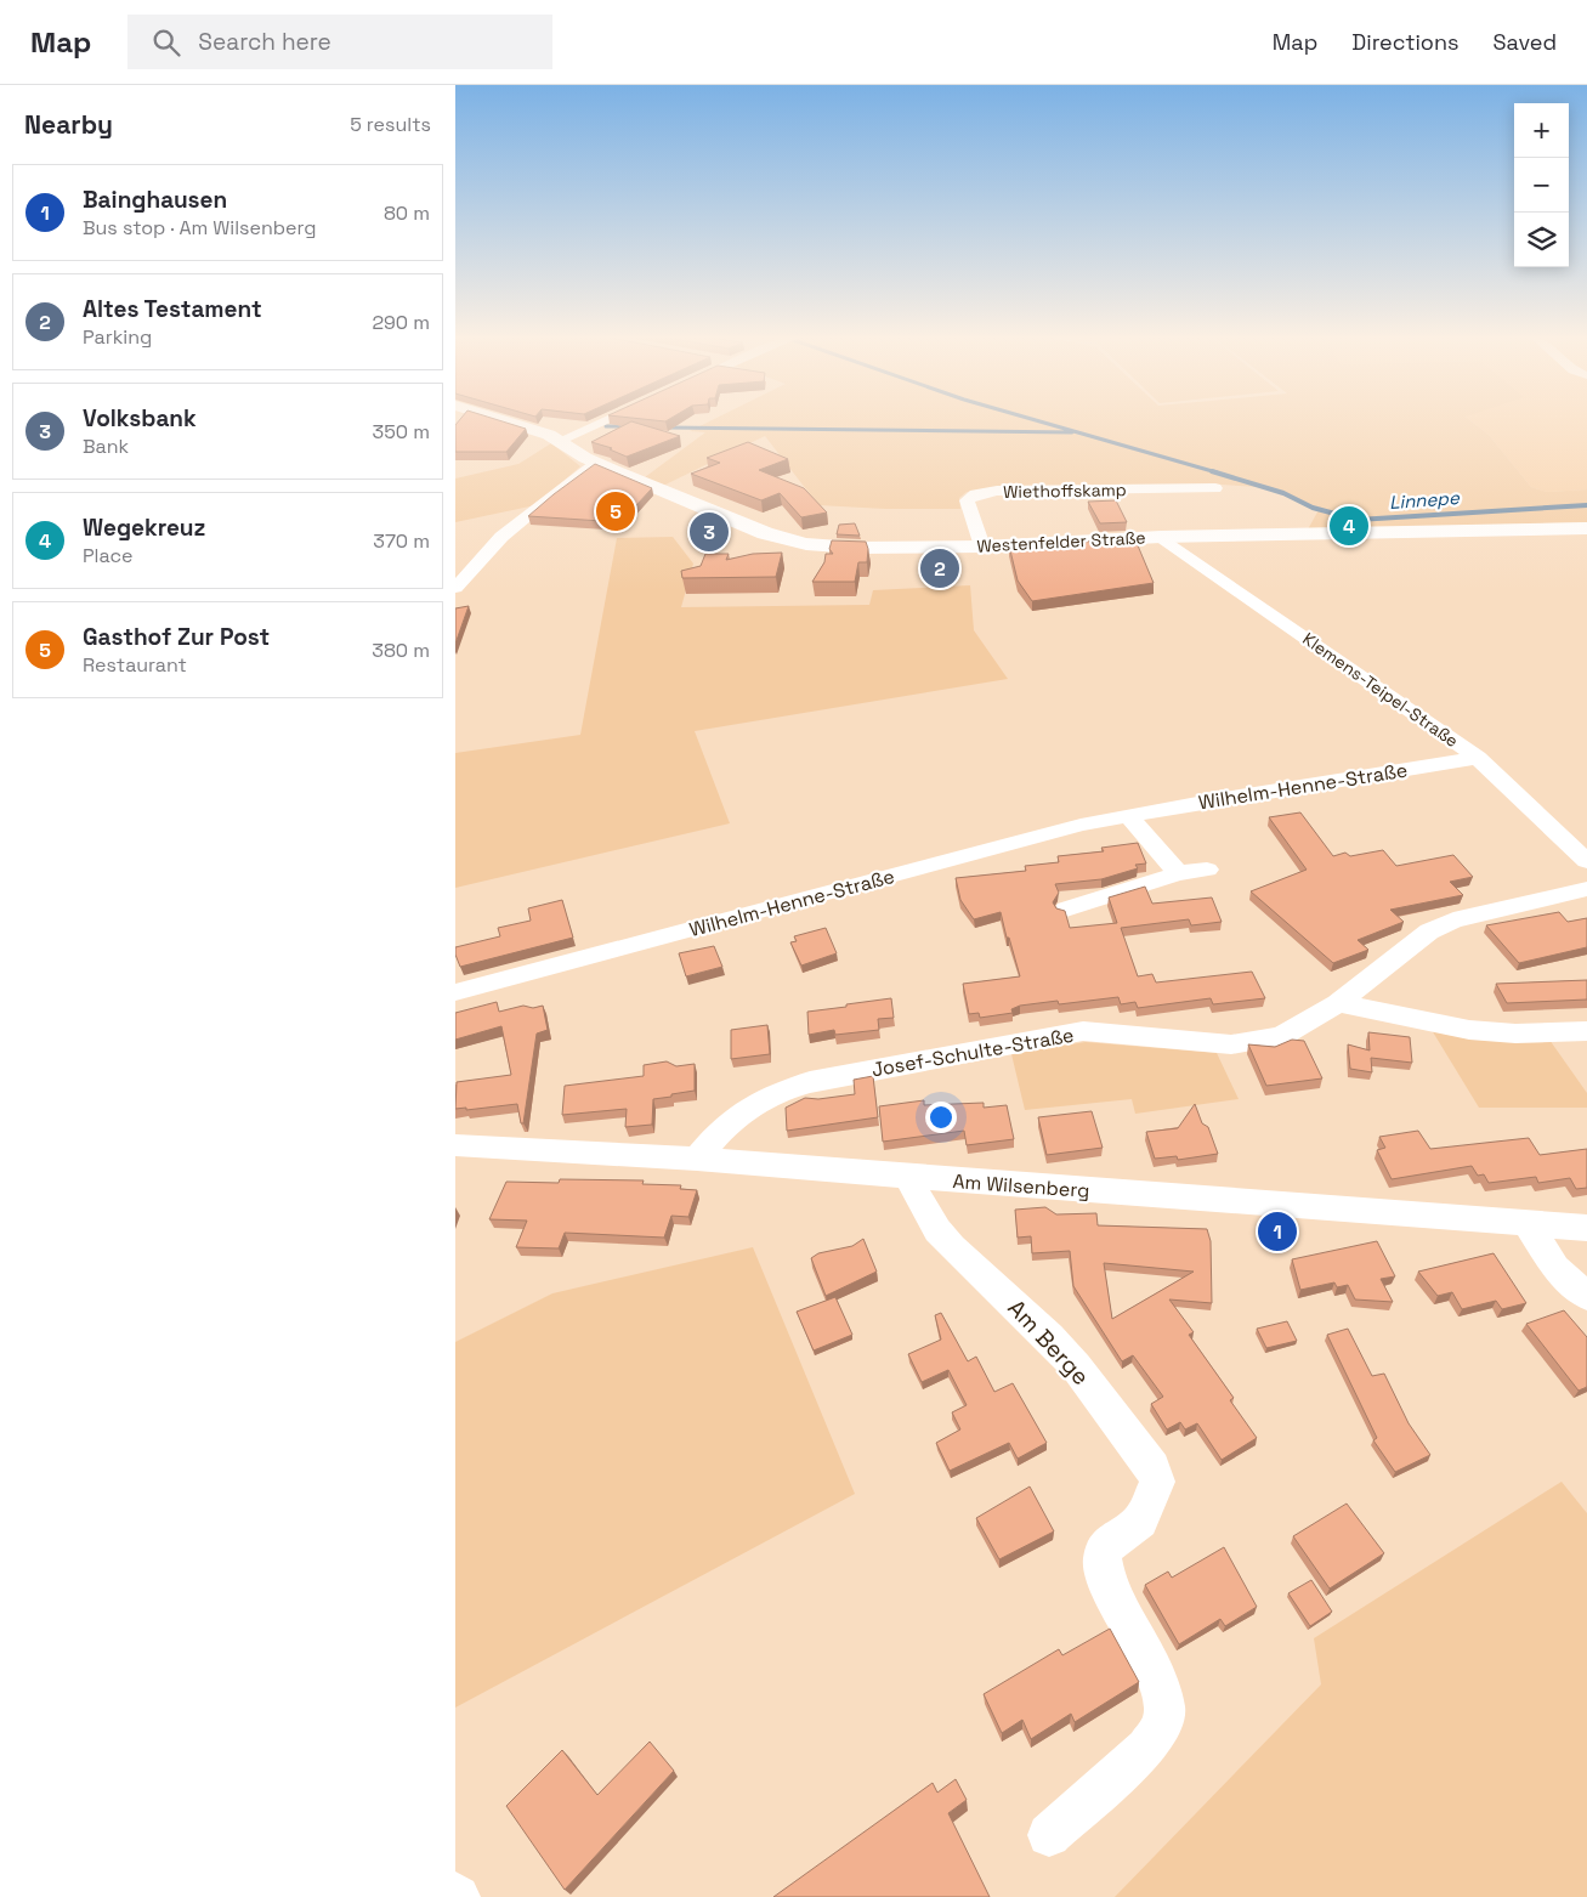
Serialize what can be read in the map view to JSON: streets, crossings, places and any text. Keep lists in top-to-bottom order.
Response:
{
  "streets": {
    "main road": ["Westenfelder Straße"],
    "street": [
      "Wiethoffskamp",
      "Klemens-Teipel-Straße",
      "Wilhelm-Henne-Straße",
      "Josef-Schulte-Straße",
      "Am Wilsenberg",
      "Am Berge"
    ]
  },
  "crossings": [
    ["Wiethoffskamp", "Westenfelder Straße"],
    ["Westenfelder Straße", "Klemens-Teipel-Straße"],
    ["Klemens-Teipel-Straße", "Wilhelm-Henne-Straße"],
    ["Josef-Schulte-Straße", "Am Wilsenberg"],
    ["Am Wilsenberg", "Am Berge"]
  ],
  "water": ["Linnepe"],
  "page": {
    "header": "Map",
    "search": "Search here",
    "nav": ["Map", "Directions", "Saved"],
    "heading": ["Nearby", "5 results"],
    "map_buttons": ["+", "−"],
    "list": [
      {
        "mark": "1",
        "name": "Bainghausen",
        "note": "Bus stop · Am Wilsenberg",
        "value": "80 m"
      },
      {
        "mark": "2",
        "name": "Altes Testament",
        "note": "Parking",
        "value": "290 m"
      },
      {
        "mark": "3",
        "name": "Volksbank",
        "note": "Bank",
        "value": "350 m"
      },
      {
        "mark": "4",
        "name": "Wegekreuz",
        "note": "Place",
        "value": "370 m"
      },
      {
        "mark": "5",
        "name": "Gasthof Zur Post",
        "note": "Restaurant",
        "value": "380 m"
      }
    ],
    "pins": [
      "5",
      "4",
      "3",
      "2",
      "1"
    ]
  }
}
